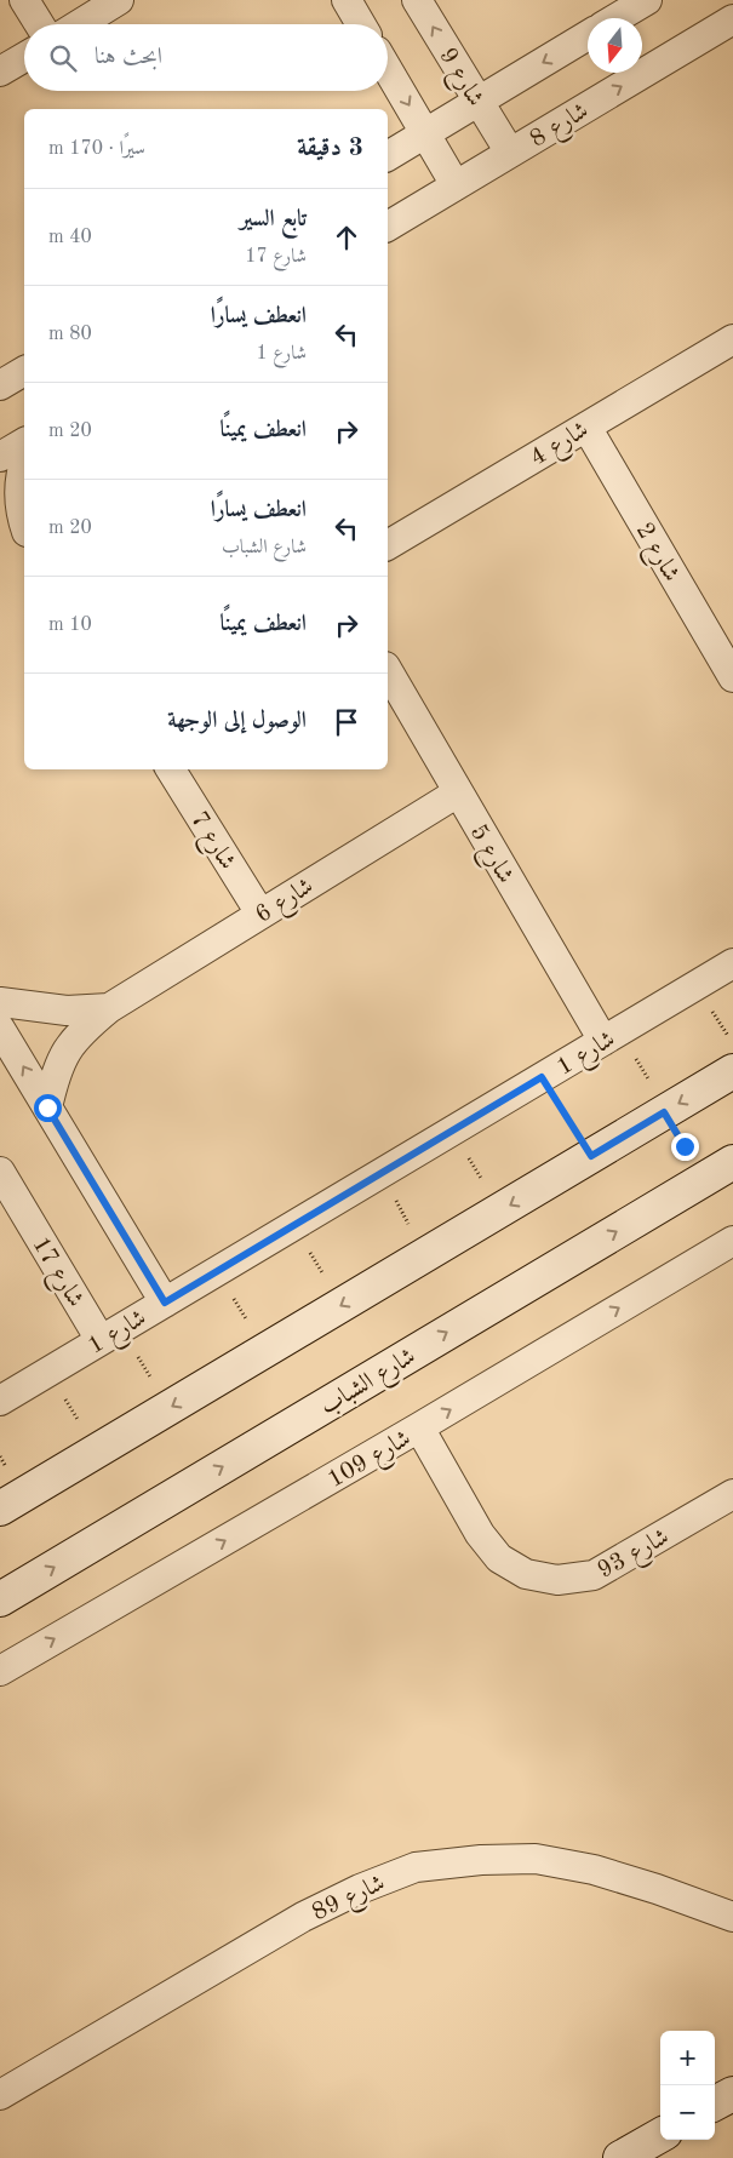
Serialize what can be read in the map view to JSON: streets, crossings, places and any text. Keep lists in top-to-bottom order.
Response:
{
  "streets": {
    "street": [
      "شارع 9",
      "شارع 8",
      "شارع 4",
      "شارع 2",
      "شارع 7",
      "شارع 5",
      "شارع 6",
      "شارع 1",
      "شارع 17",
      "شارع الشباب",
      "شارع 109",
      "شارع 93",
      "شارع 89"
    ]
  },
  "crossings": [
    ["شارع 9", "شارع 8"],
    ["شارع 4", "شارع 2"],
    ["شارع 7", "شارع 6"],
    ["شارع 5", "شارع 6"],
    ["شارع 5", "شارع 1"],
    ["شارع 1", "شارع 17"],
    ["شارع 109", "شارع 93"]
  ],
  "north": "bottom",
  "page": {
    "search": "ابحث هنا",
    "heading": ["3 دقيقة", "سيرًا · 170 m"],
    "list": [
      ["تابع السير", "شارع 17", "40 m"],
      ["انعطف يسارًا", "شارع 1", "80 m"],
      ["انعطف يمينًا", "20 m"],
      ["انعطف يسارًا", "شارع الشباب", "20 m"],
      ["انعطف يمينًا", "10 m"],
      "الوصول إلى الوجهة"
    ],
    "map_buttons": ["+", "−"]
  }
}
